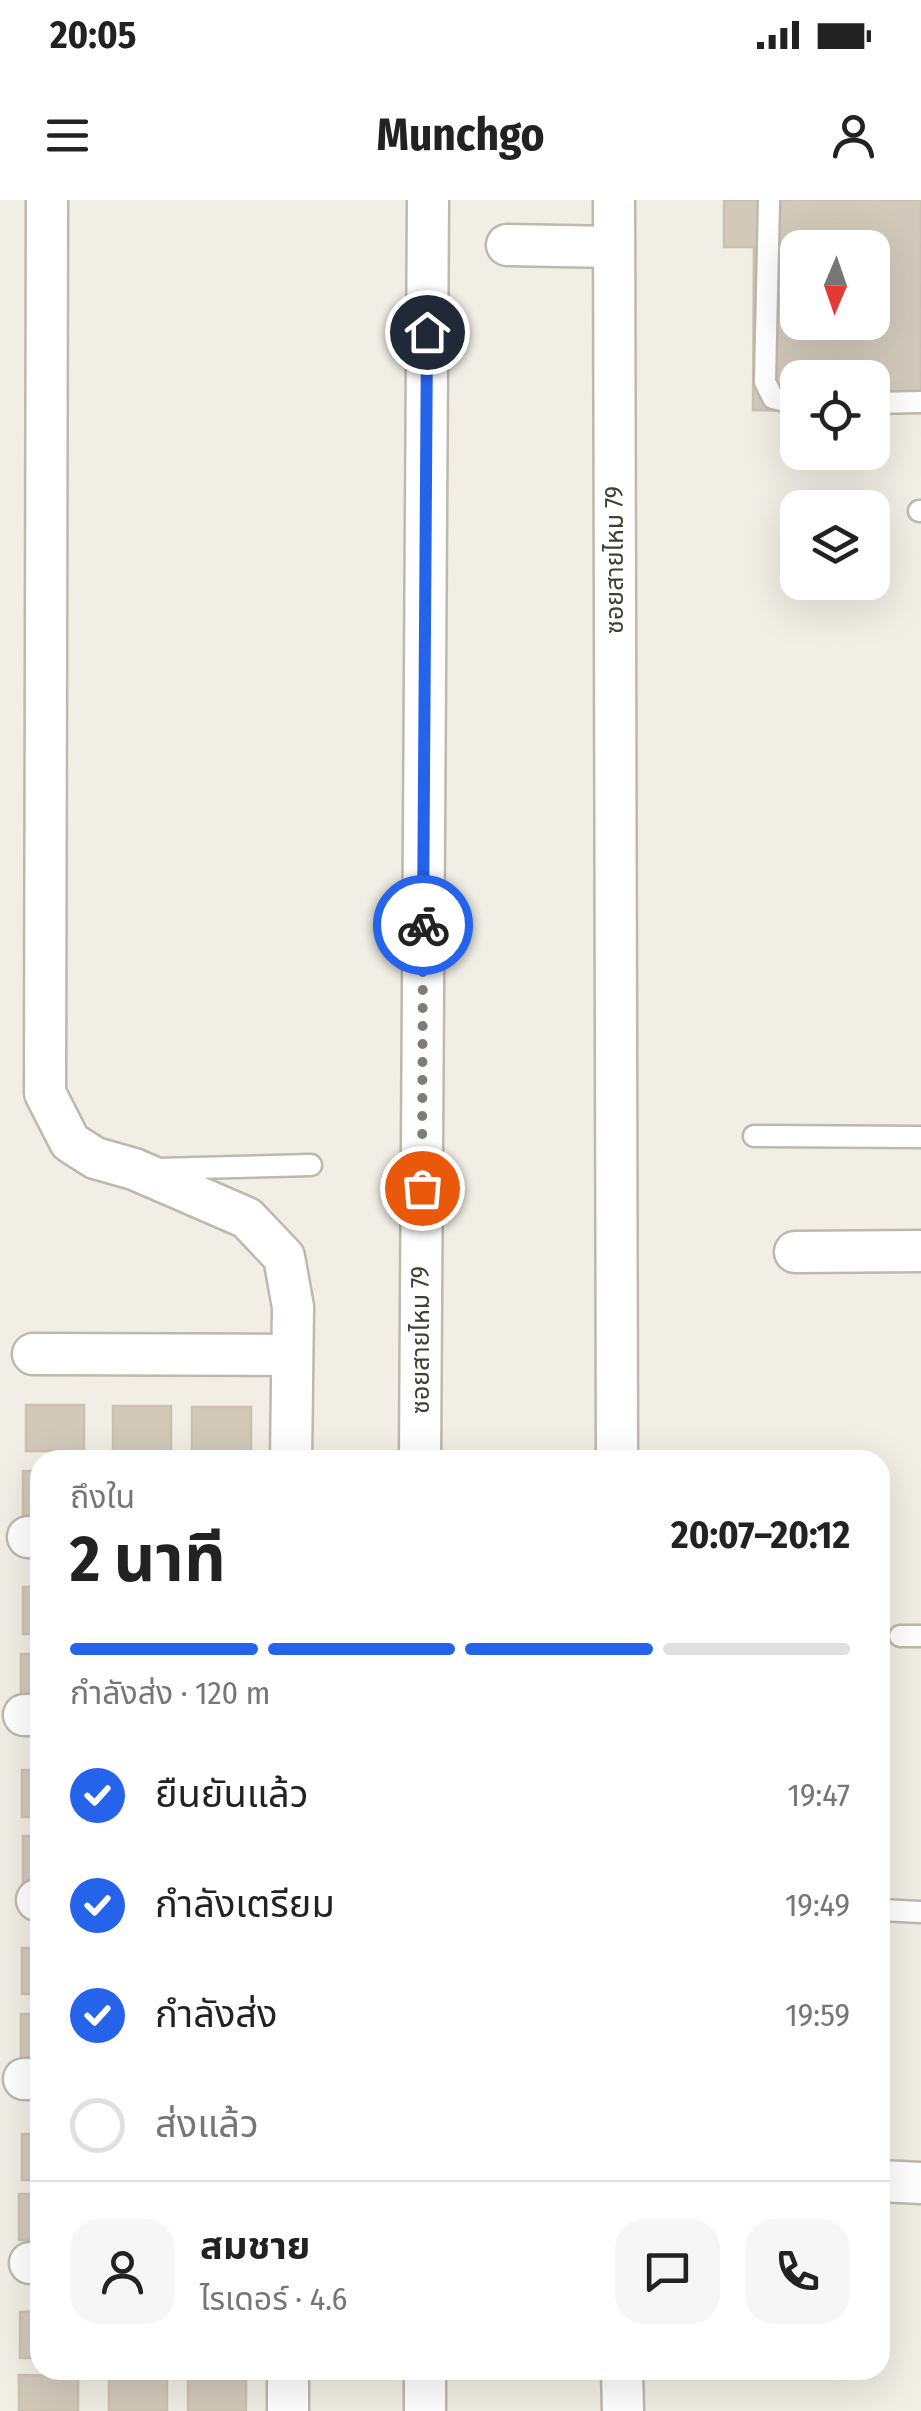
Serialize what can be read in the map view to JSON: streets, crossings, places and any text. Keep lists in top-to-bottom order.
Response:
{
  "streets": {
    "street": ["ซอยสายไหม 79"]
  },
  "north": "bottom",
  "page": {
    "status": "20:05",
    "header": "Munchgo",
    "heading": ["2 นาที", "ถึงใน", "20:07–20:12"],
    "panel": ["สมชาย", "ไรเดอร์ · 4.6"],
    "bar": "กำลังส่ง · 120 m",
    "list": [
      ["ยืนยันแล้ว", "19:47"],
      ["กำลังเตรียม", "19:49"],
      ["กำลังส่ง", "19:59"],
      "ส่งแล้ว"
    ]
  }
}
